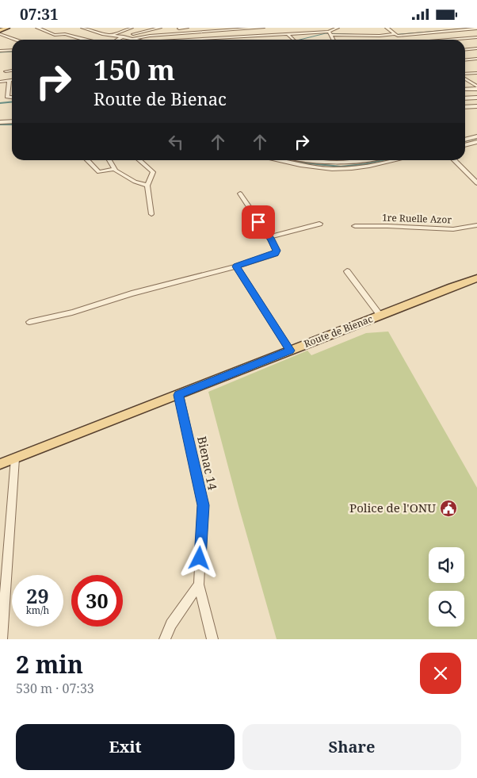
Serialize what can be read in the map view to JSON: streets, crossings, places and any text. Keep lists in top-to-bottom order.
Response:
{
  "streets": {
    "main road": ["Route de Bienac"],
    "street": ["1re Ruelle Azor", "Bienac 14"]
  },
  "crossings": [
    ["Route de Bienac", "Bienac 14"]
  ],
  "places": {
    "public building": ["Police de l'ONU"]
  },
  "page": {
    "status": "07:31",
    "turn": ["150 m", "Route de Bienac"],
    "speed": "29 km/h",
    "limit": "30",
    "heading": ["2 min", "530 m · 07:33"],
    "buttons": ["Exit", "Share"]
  }
}
